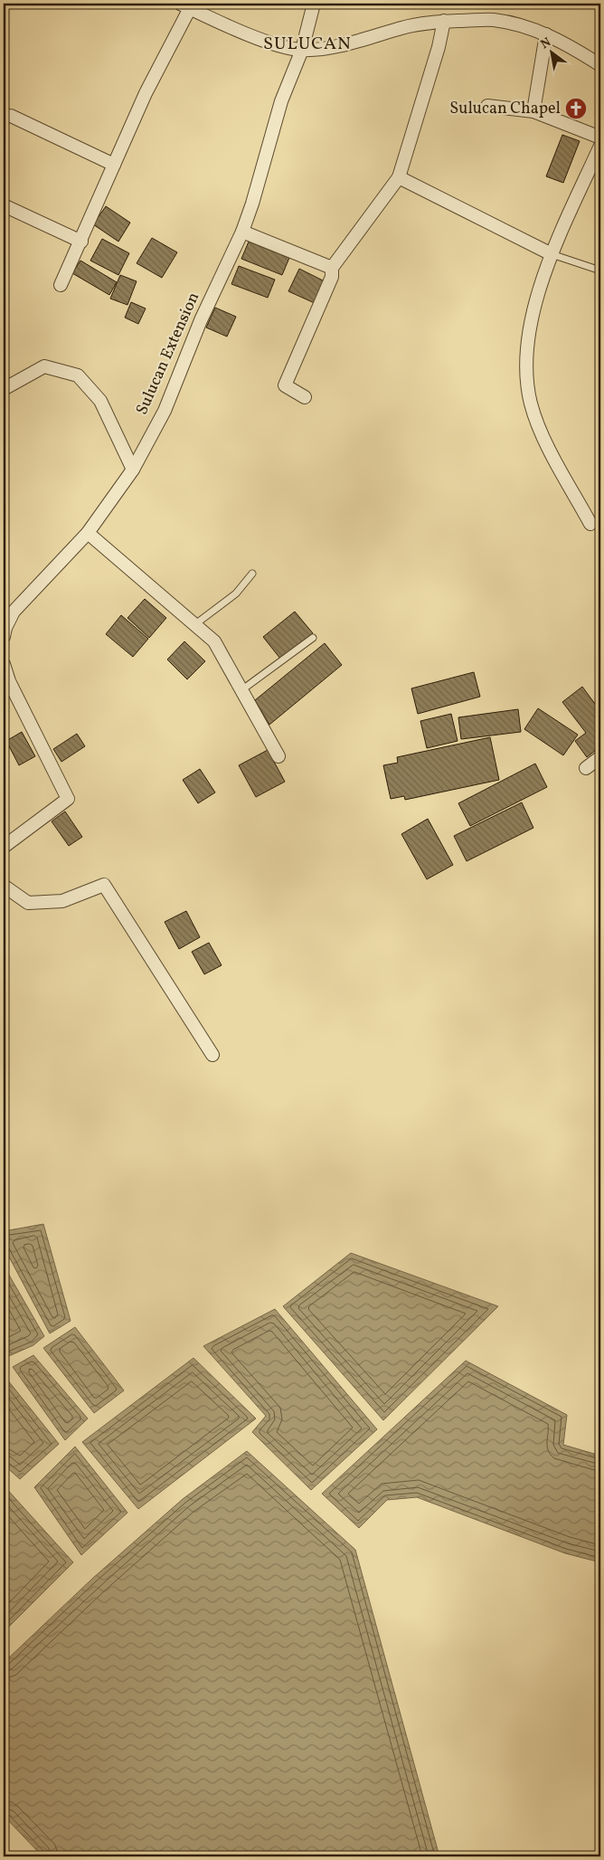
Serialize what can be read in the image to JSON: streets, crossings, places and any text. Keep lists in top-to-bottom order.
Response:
{
  "streets": {
    "street": ["Sulucan Extension"]
  },
  "districts": ["SULUCAN"],
  "places": {
    "church": ["Sulucan Chapel"]
  },
  "north": "top left"
}
